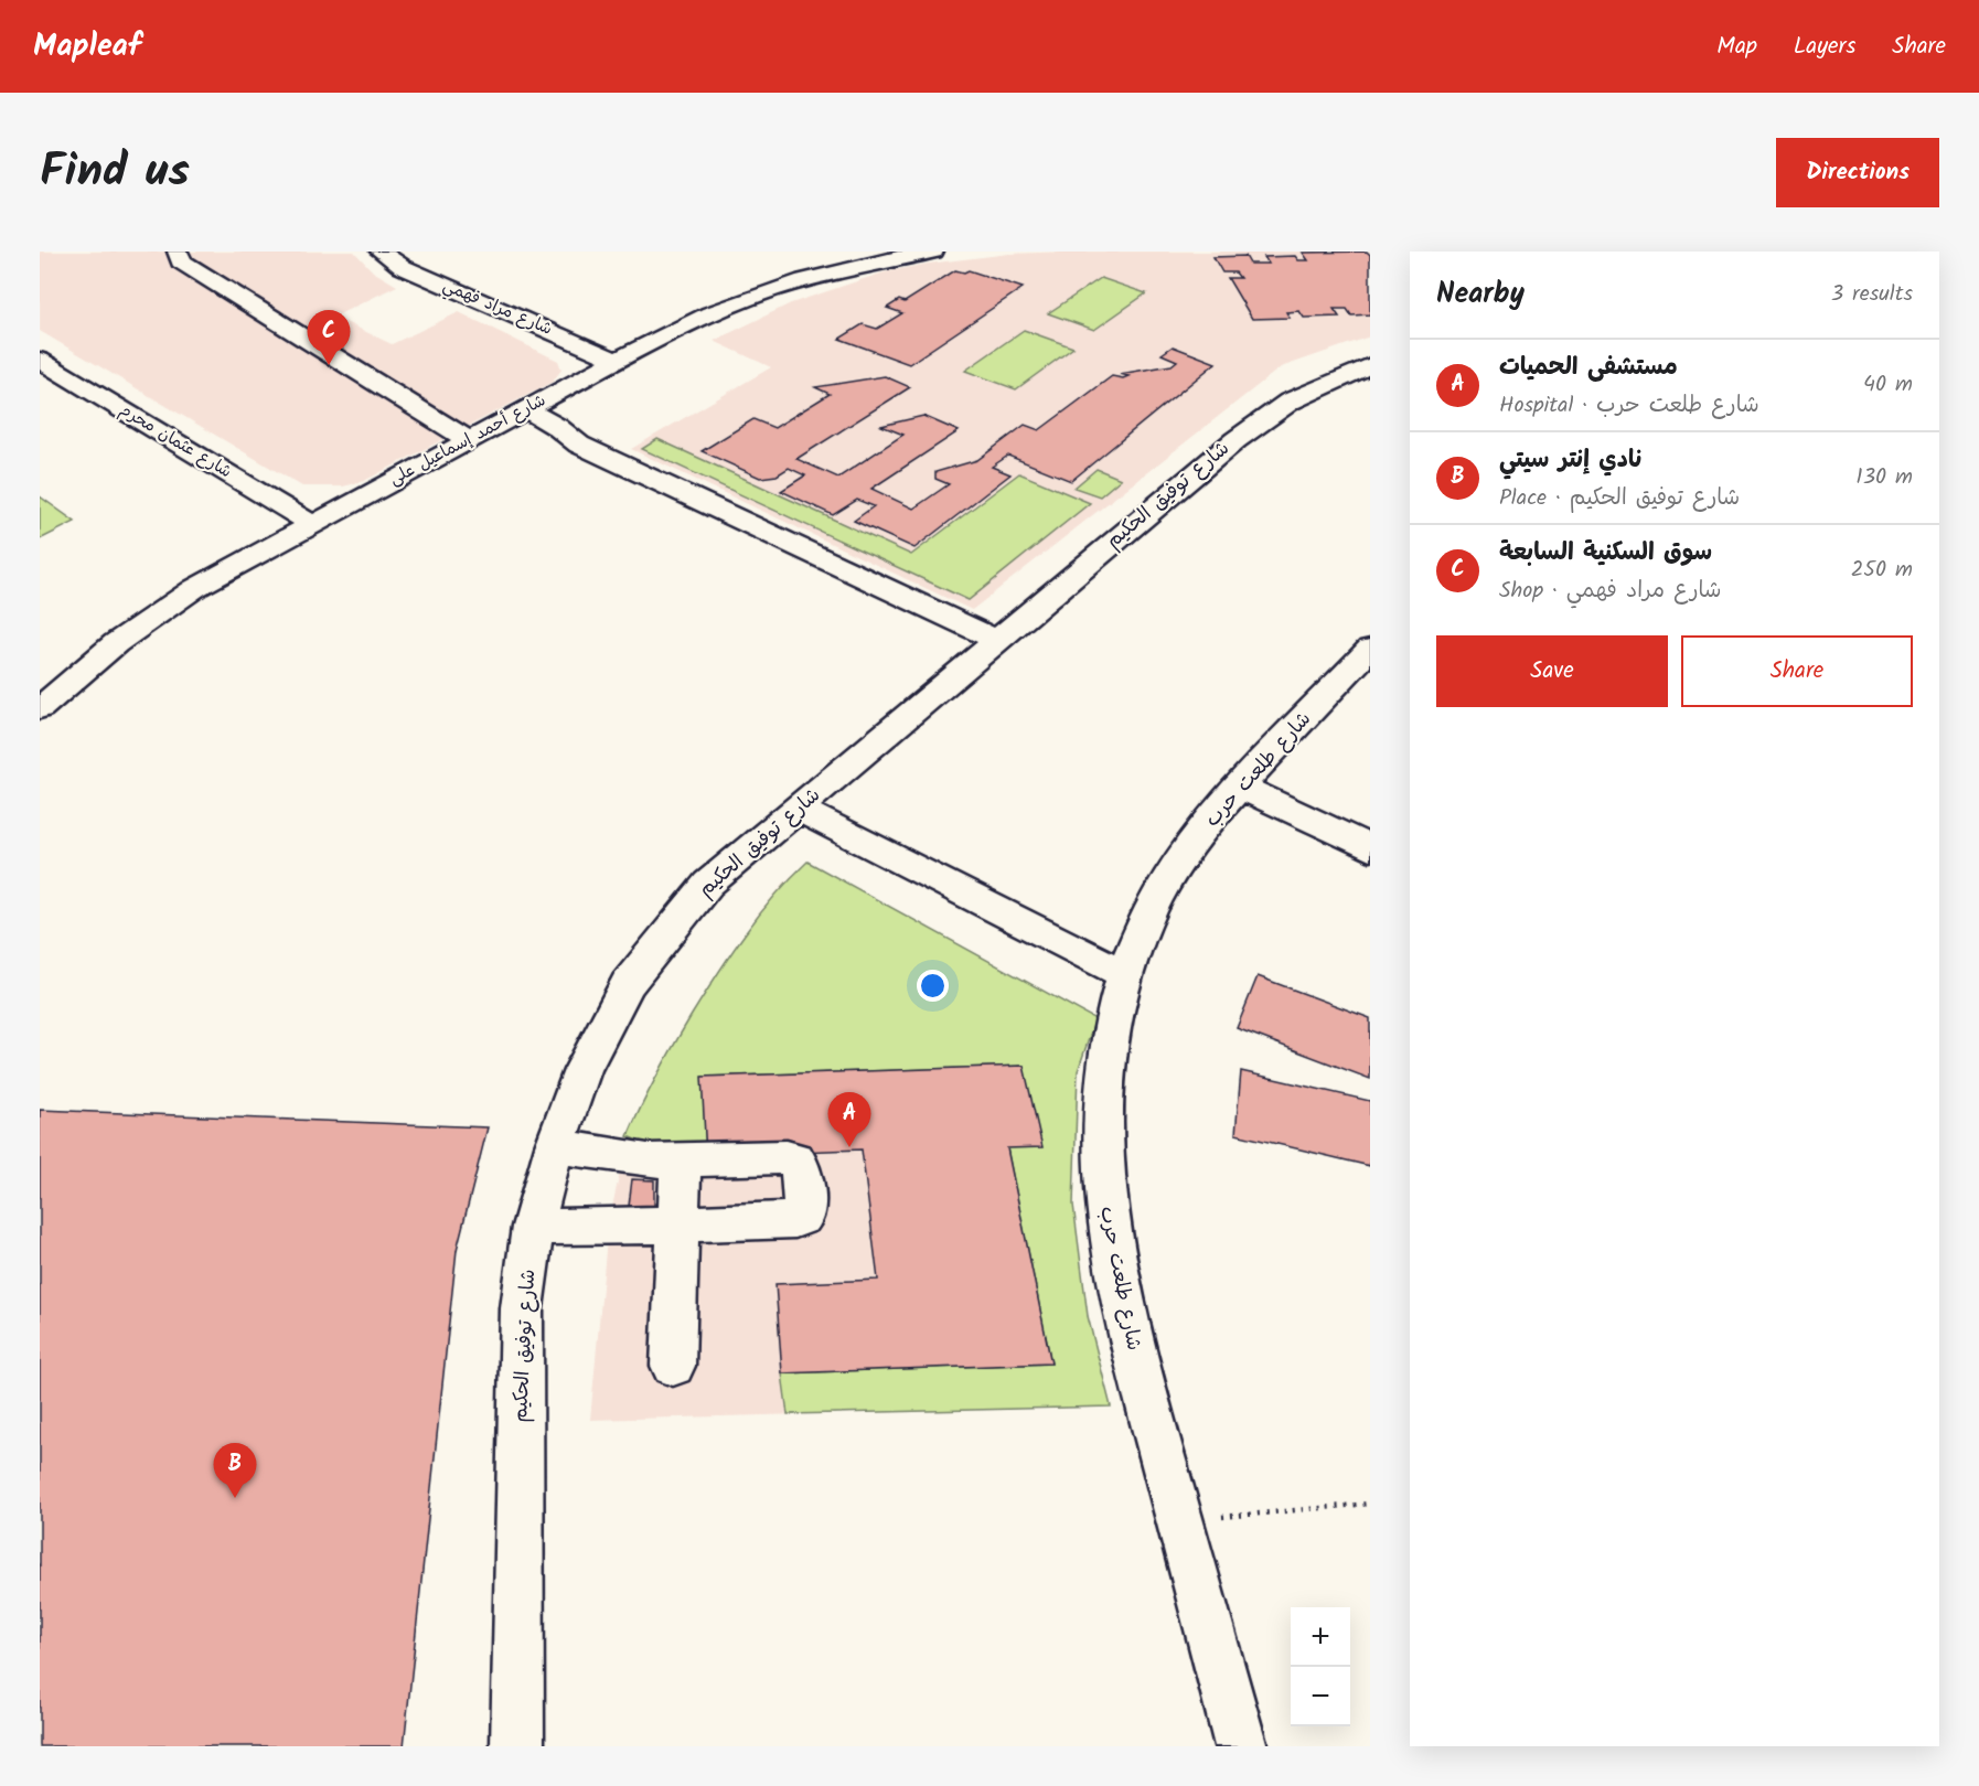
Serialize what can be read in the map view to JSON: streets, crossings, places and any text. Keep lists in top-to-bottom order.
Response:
{
  "streets": {
    "street": [
      "شارع مراد فهمي",
      "شارع أحمد إسماعيل على",
      "شارع عثمان محرم",
      "شارع توفيق الحكيم",
      "شارع طلعت حرب"
    ]
  },
  "crossings": [
    ["شارع مراد فهمي", "شارع أحمد إسماعيل على"],
    ["شارع أحمد إسماعيل على", "شارع عثمان محرم"]
  ],
  "page": {
    "header": "Mapleaf",
    "nav": ["Map", "Layers", "Share"],
    "title": "Find us",
    "buttons": [
      "Directions",
      ["Save", "Share"]
    ],
    "heading": ["Nearby", "3 results"],
    "pins": ["C", "A", "B"],
    "list": [
      {
        "mark": "A",
        "name": "مستشفى الحميات",
        "note": "Hospital · شارع طلعت حرب",
        "value": "40 m"
      },
      {
        "mark": "B",
        "name": "نادي إنتر سيتي",
        "note": "Place · شارع توفيق الحكيم",
        "value": "130 m"
      },
      {
        "mark": "C",
        "name": "سوق السكنية السابعة",
        "note": "Shop · شارع مراد فهمي",
        "value": "250 m"
      }
    ],
    "map_buttons": ["+", "−"]
  }
}
